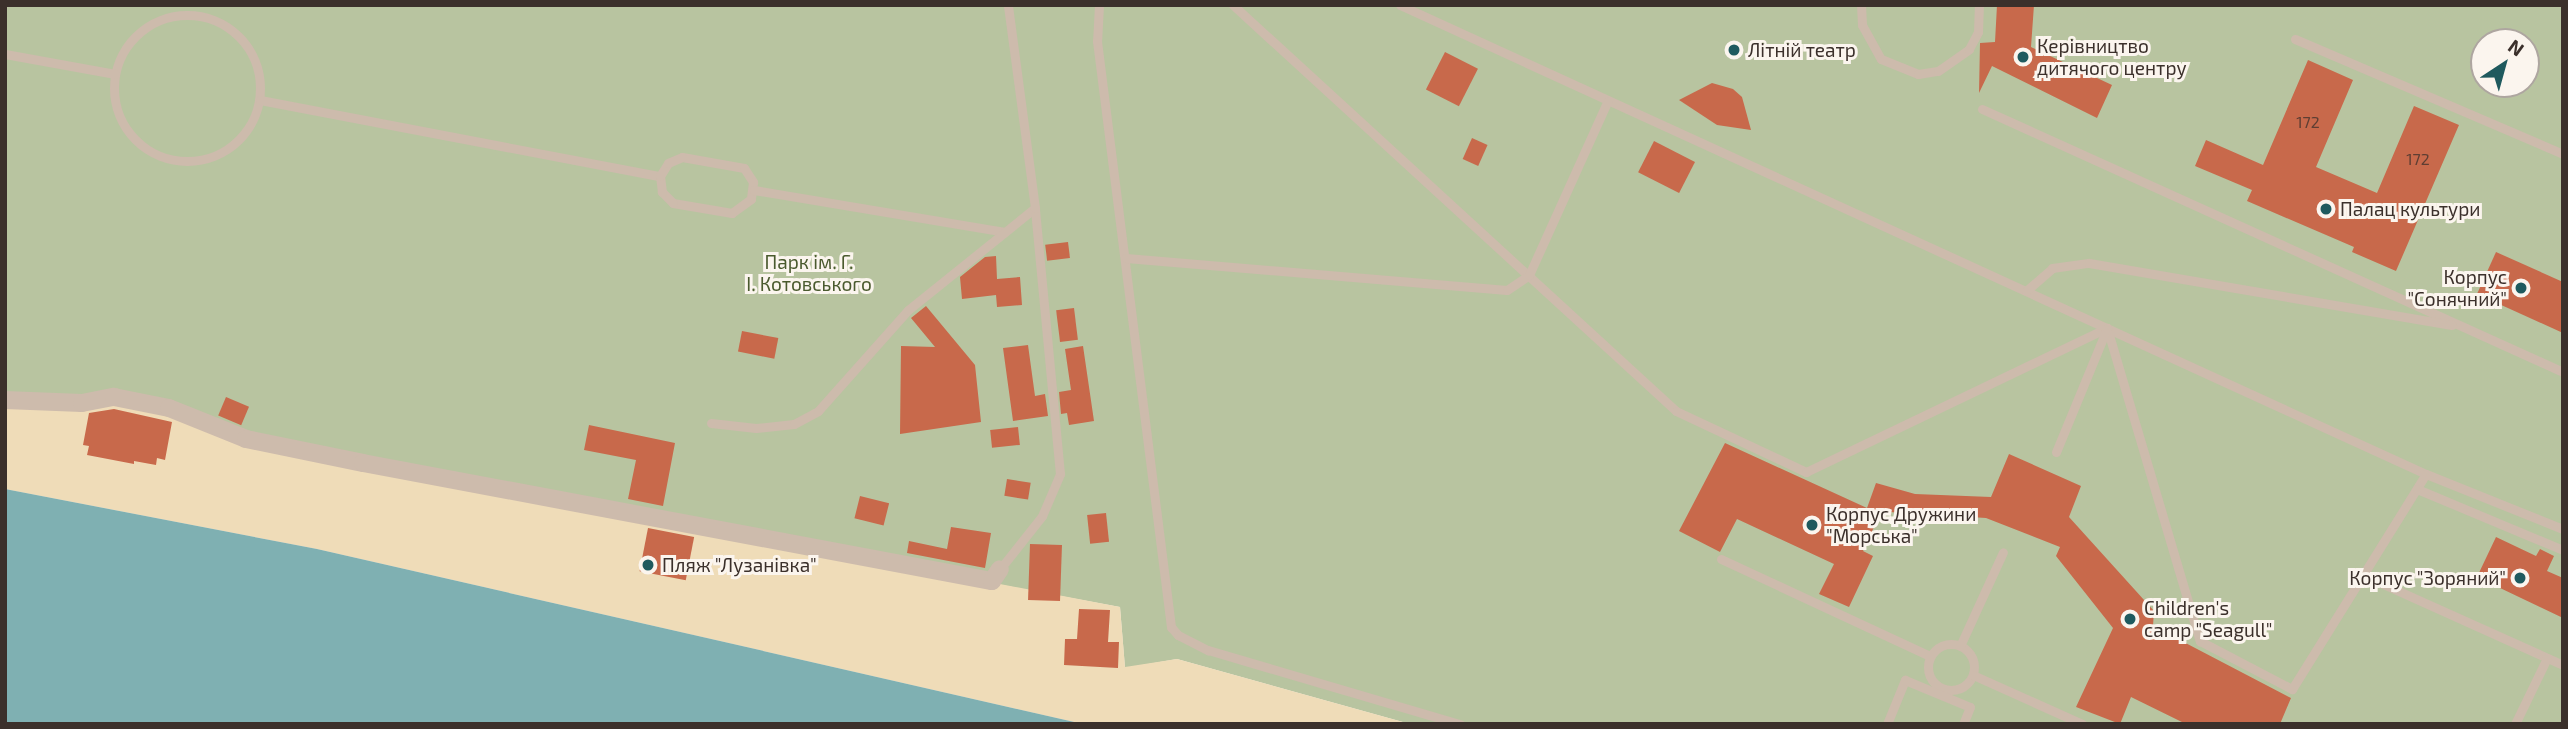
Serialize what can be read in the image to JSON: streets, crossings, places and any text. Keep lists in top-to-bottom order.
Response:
{
  "parks": ["Парк ім. Г. І. Котовського"],
  "places": [
    "Літній театр",
    "Керівництво дитячого центру",
    "Палац культури",
    "Корпус \"Сонячний\"",
    "Корпус Дружини \"Морська\"",
    "Пляж \"Лузанівка\"",
    "Корпус \"Зоряний\"",
    "Children's camp \"Seagull\""
  ],
  "house_numbers": ["172", "172"],
  "north": "top right"
}
